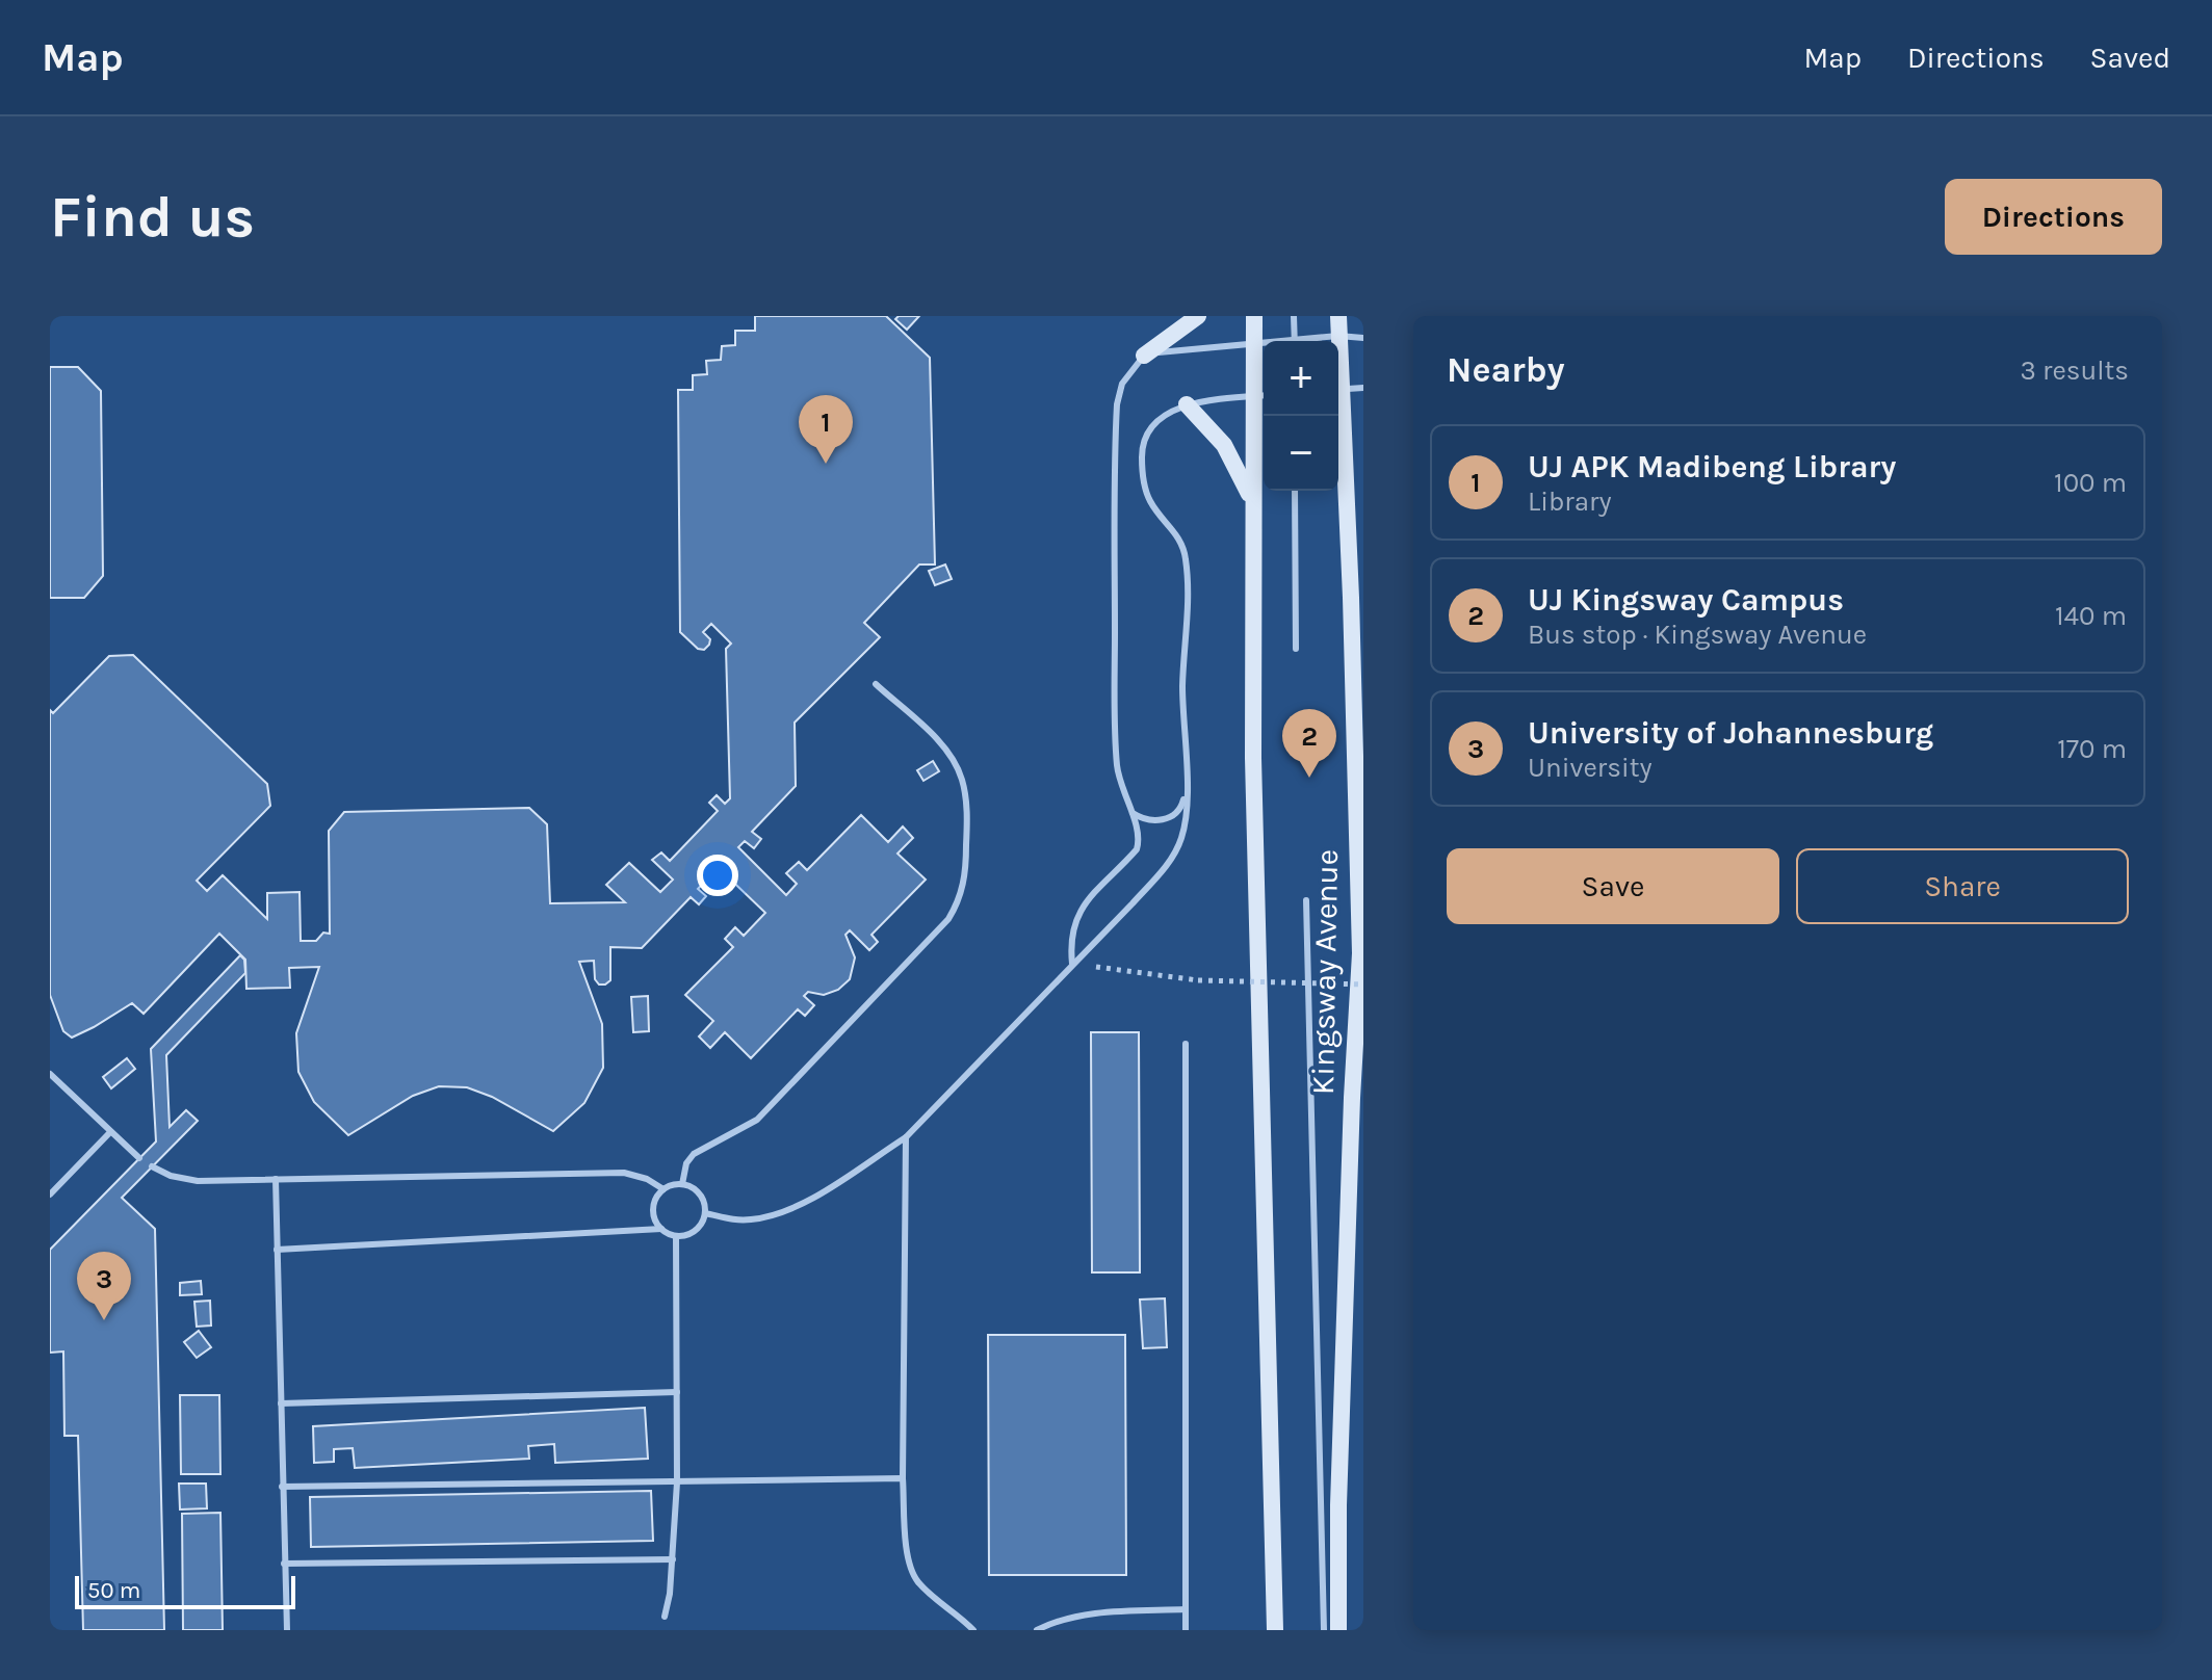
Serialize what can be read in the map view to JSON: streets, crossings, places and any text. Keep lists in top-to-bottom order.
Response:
{
  "streets": {
    "main road": ["Kingsway Avenue"]
  },
  "scale_bar": "50 m",
  "page": {
    "header": "Map",
    "nav": ["Map", "Directions", "Saved"],
    "buttons": [
      "Directions",
      ["Save", "Share"]
    ],
    "title": "Find us",
    "heading": ["Nearby", "3 results"],
    "map_buttons": ["+", "−"],
    "pins": ["1", "2", "3"],
    "list": [
      {
        "mark": "1",
        "name": "UJ APK Madibeng Library",
        "note": "Library",
        "value": "100 m"
      },
      {
        "mark": "2",
        "name": "UJ Kingsway Campus",
        "note": "Bus stop · Kingsway Avenue",
        "value": "140 m"
      },
      {
        "mark": "3",
        "name": "University of Johannesburg",
        "note": "University",
        "value": "170 m"
      }
    ],
    "scale": "50 m"
  }
}
